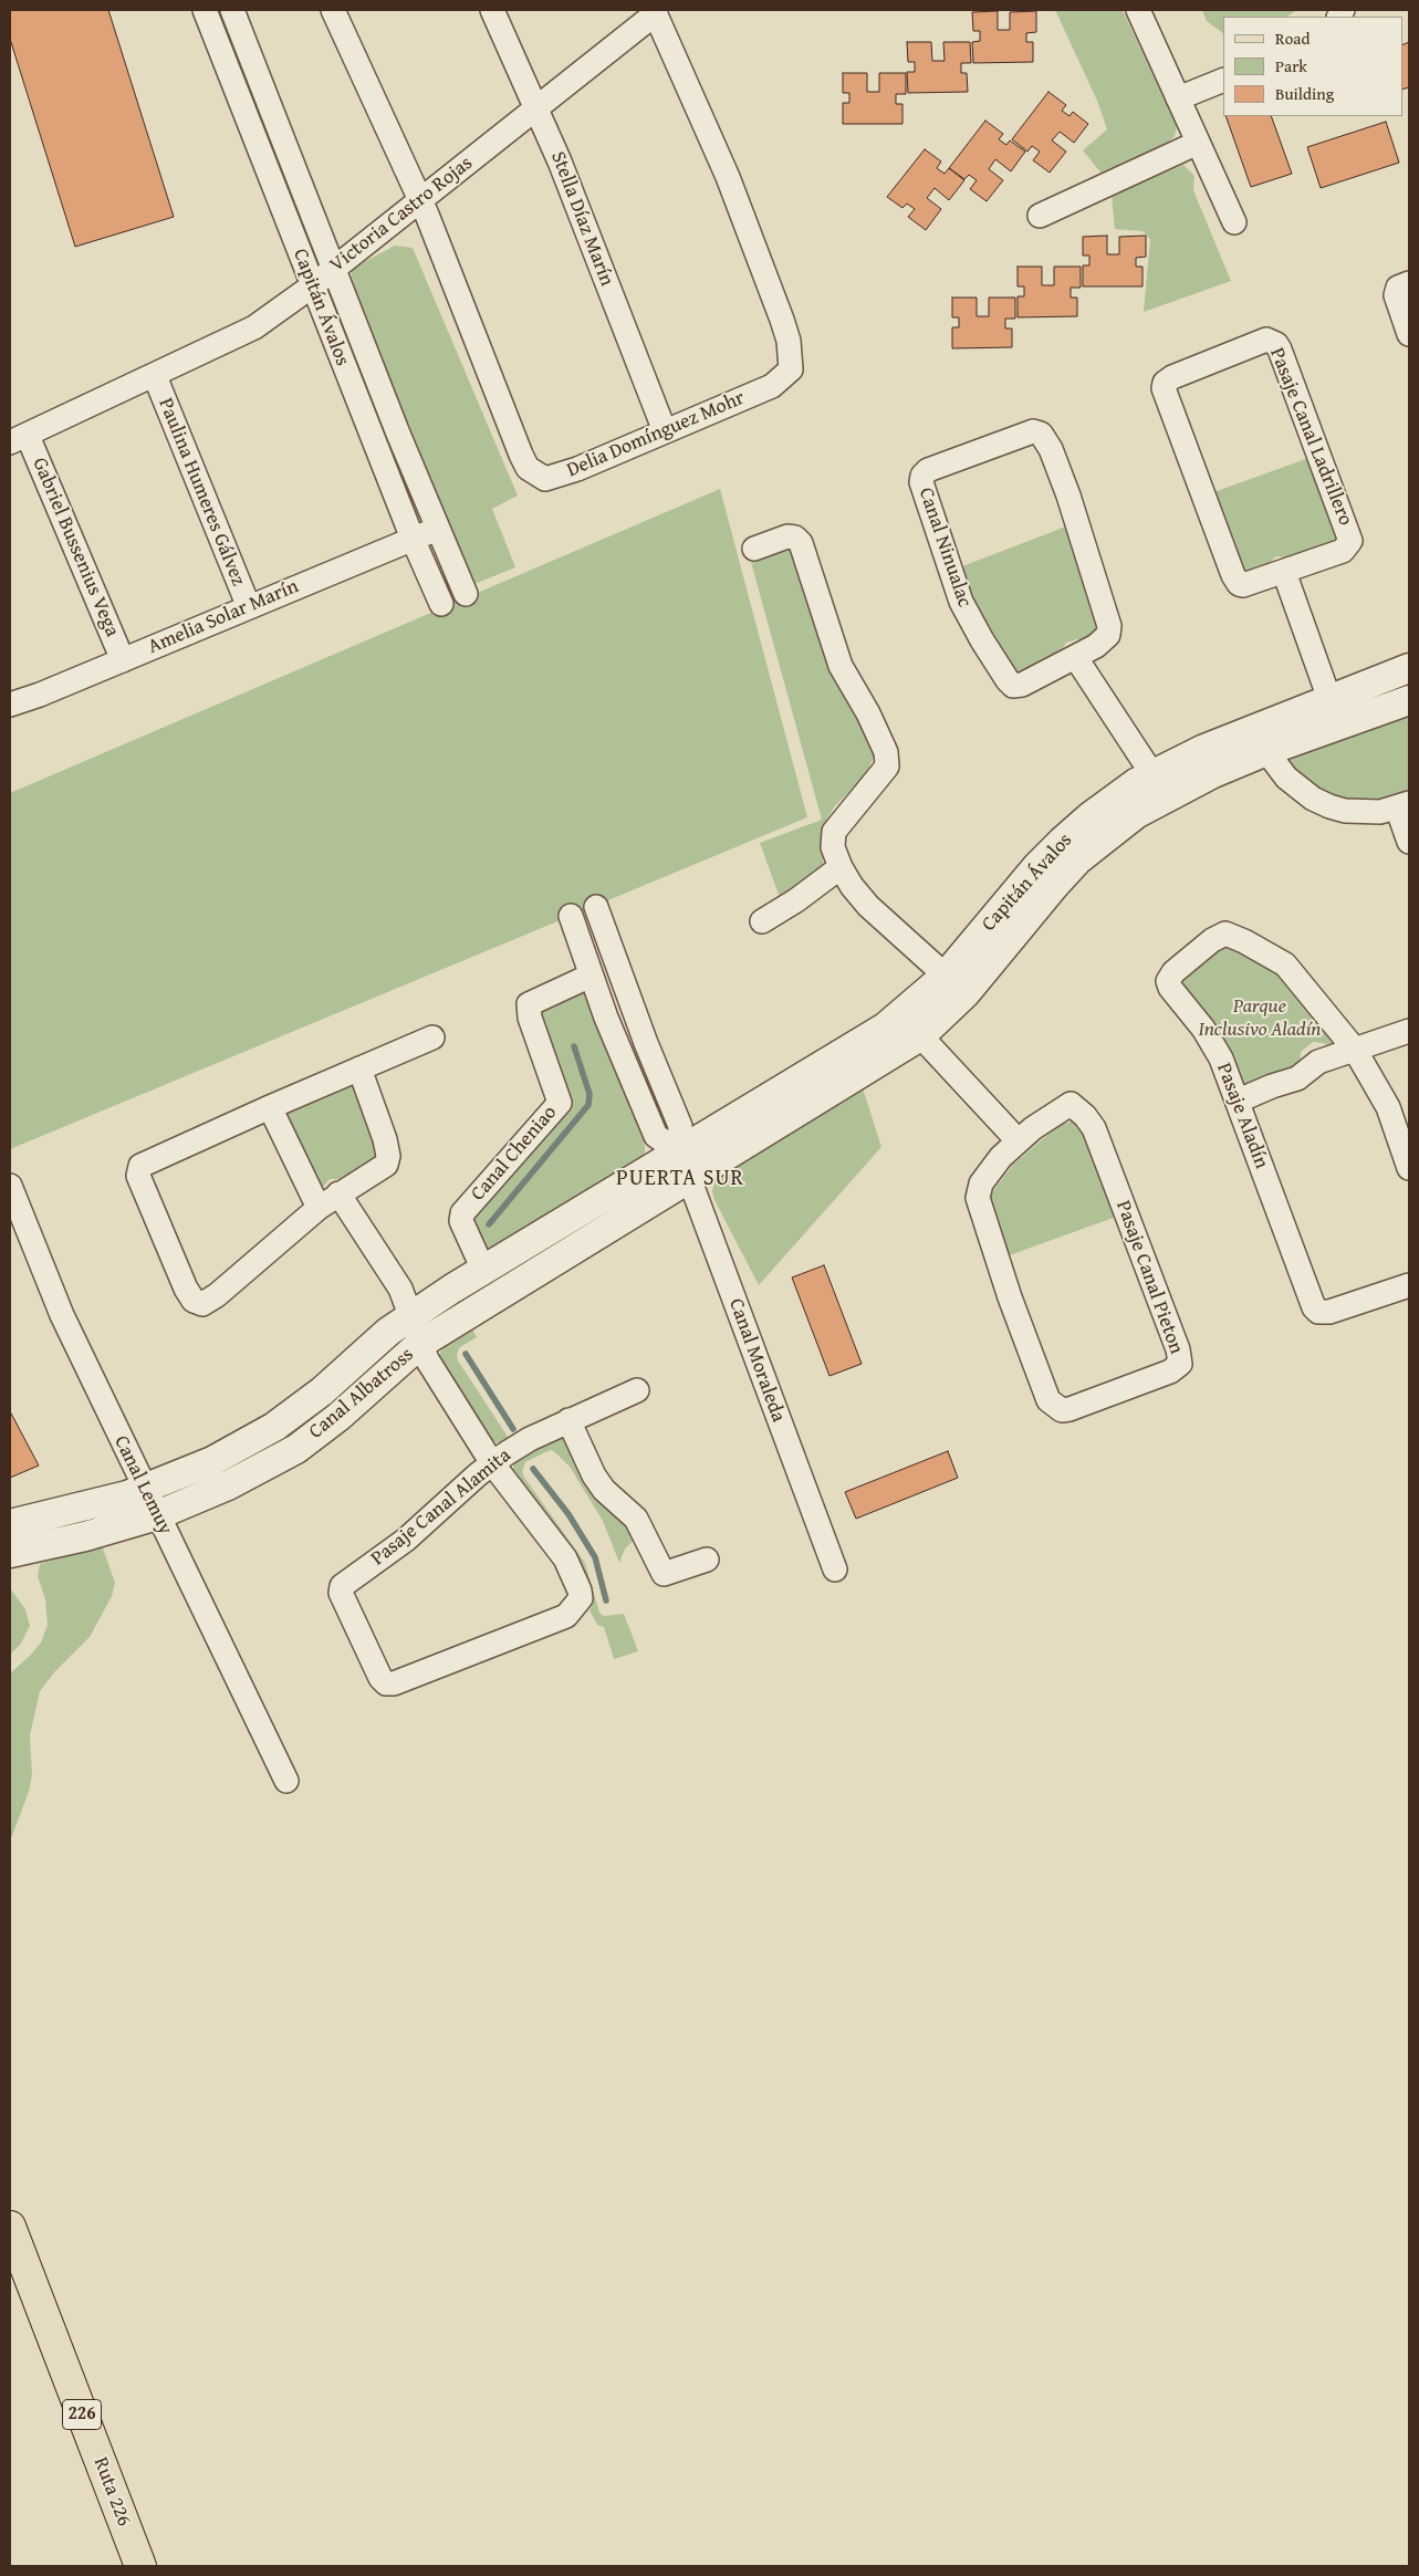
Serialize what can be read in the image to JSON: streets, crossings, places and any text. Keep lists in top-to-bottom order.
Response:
{
  "streets": {
    "main road": ["226", "Ruta 226"],
    "street": [
      "Victoria Castro Rojas",
      "Stella Díaz Marín",
      "Capitán Ávalos",
      "Delia Domínguez Mohr",
      "Pasaje Canal Ladrillero",
      "Paulina Humeres Gálvez",
      "Gabriel Bussenius Vega",
      "Canal Ninualac",
      "Amelia Solar Marín",
      "Pasaje Aladín",
      "Canal Cheniao",
      "Pasaje Canal Pieton",
      "Canal Moraleda",
      "Canal Albatross",
      "Canal Lemuy",
      "Pasaje Canal Alamita"
    ]
  },
  "crossings": [
    ["Victoria Castro Rojas", "Stella Díaz Marín"],
    ["Victoria Castro Rojas", "Capitán Ávalos"],
    ["Victoria Castro Rojas", "Delia Domínguez Mohr"],
    ["Victoria Castro Rojas", "Paulina Humeres Gálvez"],
    ["Victoria Castro Rojas", "Gabriel Bussenius Vega"],
    ["Stella Díaz Marín", "Delia Domínguez Mohr"],
    ["Capitán Ávalos", "Amelia Solar Marín"],
    ["Capitán Ávalos", "Canal Moraleda"],
    ["Capitán Ávalos", "Canal Albatross"],
    ["Paulina Humeres Gálvez", "Amelia Solar Marín"],
    ["Gabriel Bussenius Vega", "Amelia Solar Marín"],
    ["Canal Cheniao", "Canal Albatross"],
    ["Canal Moraleda", "Canal Albatross"],
    ["Canal Albatross", "Canal Lemuy"]
  ],
  "districts": ["PUERTA SUR"],
  "parks": ["Parque Inclusivo Aladín"],
  "legend": ["Road", "Park", "Building"]
}
